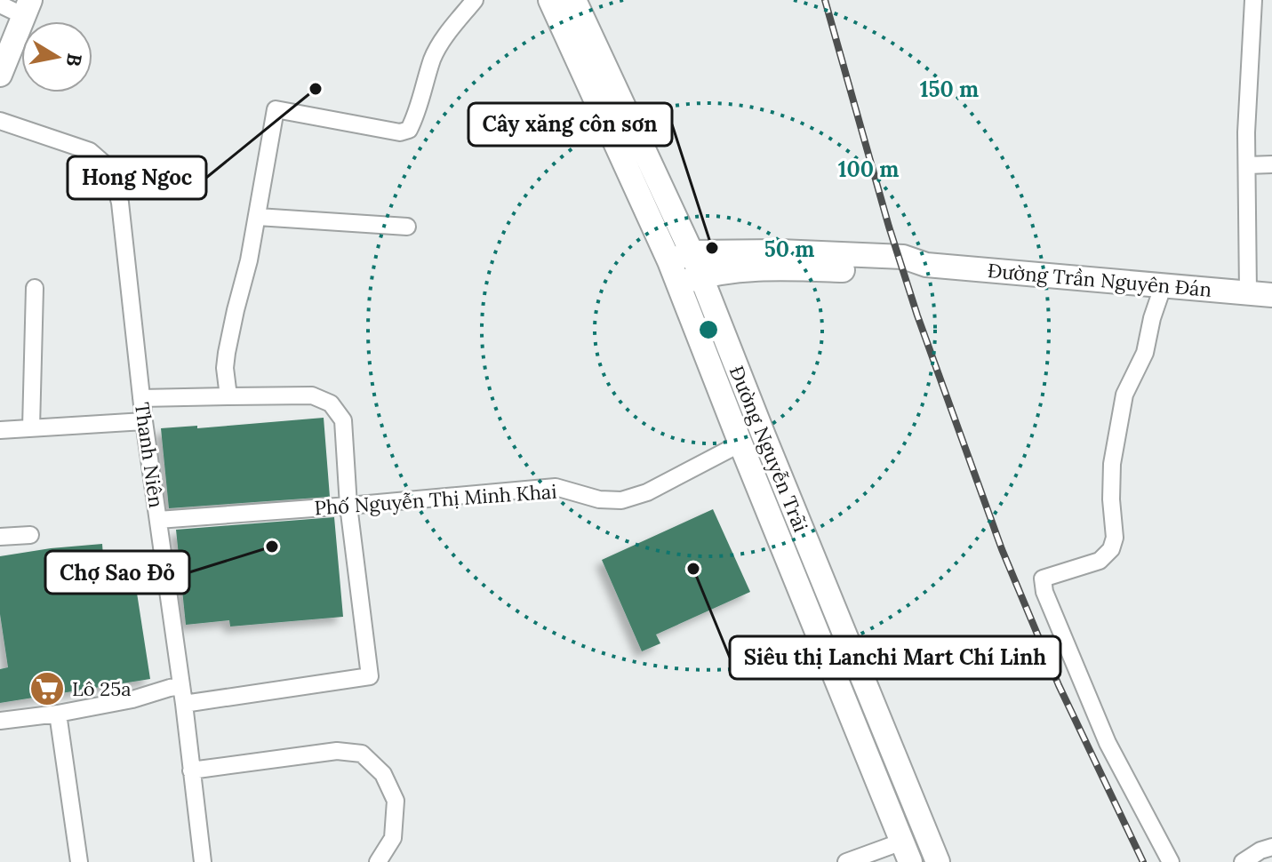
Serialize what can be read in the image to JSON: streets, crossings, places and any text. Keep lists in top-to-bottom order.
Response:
{
  "streets": {
    "highway": ["Đường Trần Nguyên Đán", "Đường Nguyễn Trãi"],
    "street": ["Thanh Niên", "Phố Nguyễn Thị Minh Khai"]
  },
  "crossings": [
    ["Đường Trần Nguyên Đán", "Đường Nguyễn Trãi"],
    ["Đường Nguyễn Trãi", "Phố Nguyễn Thị Minh Khai"],
    ["Thanh Niên", "Phố Nguyễn Thị Minh Khai"]
  ],
  "places": {
    "other": [
      "Hong Ngoc",
      "Cây xăng côn sơn",
      "Chợ Sao Đỏ",
      "Siêu thị Lanchi Mart Chí Linh"
    ],
    "supermarket": ["Lô 25a"]
  },
  "north": "right",
  "rings": ["150 m", "100 m", "50 m"]
}
